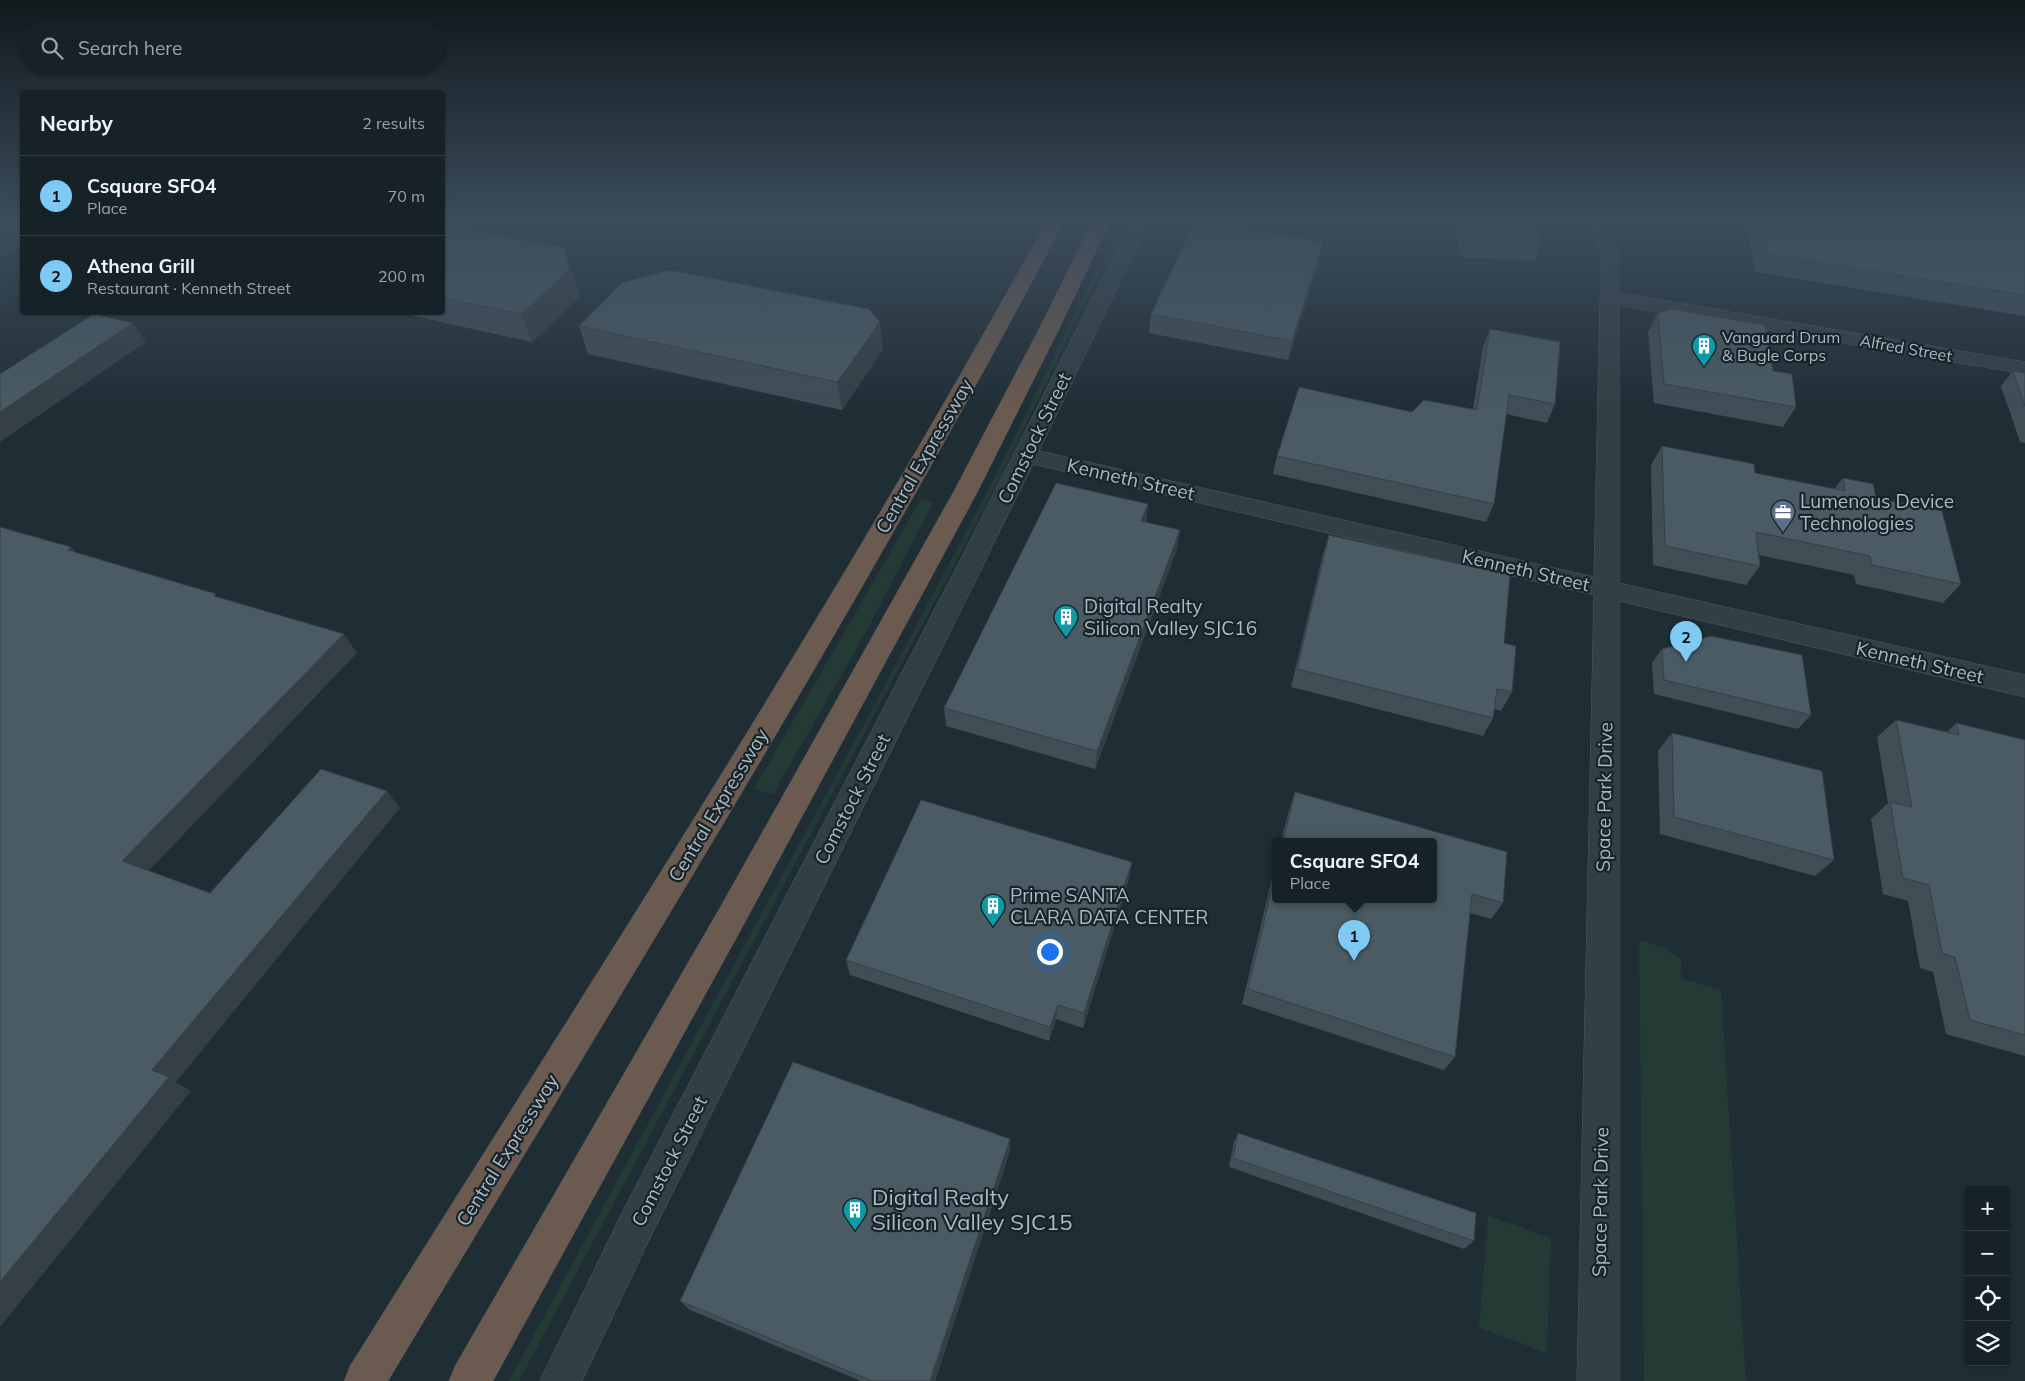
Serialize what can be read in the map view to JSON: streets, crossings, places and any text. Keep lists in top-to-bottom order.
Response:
{
  "streets": {
    "highway": ["Central Expressway"],
    "street": [
      "Alfred Street",
      "Comstock Street",
      "Kenneth Street",
      "Space Park Drive"
    ]
  },
  "crossings": [
    ["Alfred Street", "Space Park Drive"],
    ["Comstock Street", "Kenneth Street"],
    ["Kenneth Street", "Space Park Drive"]
  ],
  "places": {
    "building": [
      "Vanguard Drum & Bugle Corps",
      "Digital Realty Silicon Valley SJC16",
      "Prime SANTA CLARA DATA CENTER",
      "Digital Realty Silicon Valley SJC15"
    ],
    "office": ["Lumenous Device Technologies"]
  },
  "page": {
    "search": "Search here",
    "heading": ["Nearby", "2 results"],
    "list": [
      {
        "mark": "1",
        "name": "Csquare SFO4",
        "note": "Place",
        "value": "70 m"
      },
      {
        "mark": "2",
        "name": "Athena Grill",
        "note": "Restaurant · Kenneth Street",
        "value": "200 m"
      }
    ],
    "pins": ["2", "1"],
    "popup": ["Csquare SFO4", "Place"],
    "map_buttons": ["+", "−"]
  }
}
